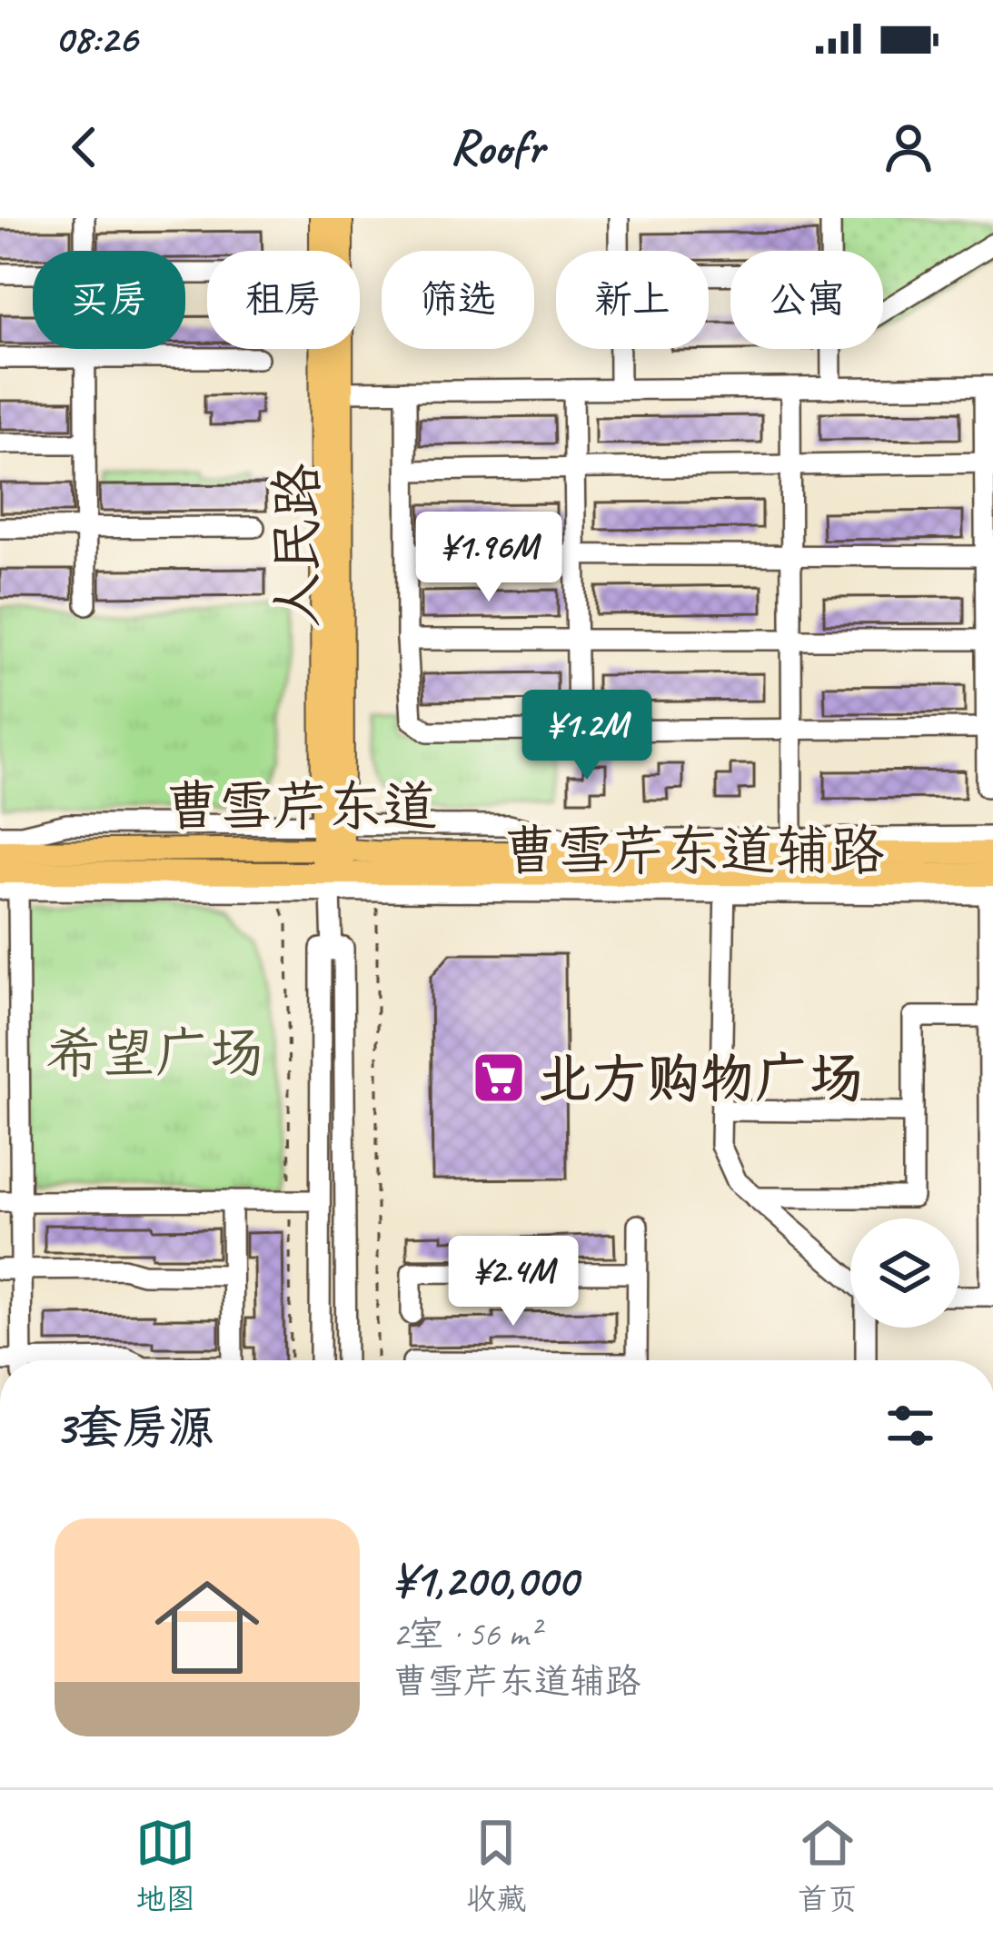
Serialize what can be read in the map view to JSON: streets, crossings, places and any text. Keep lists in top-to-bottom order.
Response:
{
  "streets": {
    "main road": ["人民路", "曹雪芹东道"],
    "street": ["曹雪芹东道辅路"]
  },
  "crossings": [
    ["人民路", "曹雪芹东道"],
    ["人民路", "曹雪芹东道辅路"],
    ["曹雪芹东道", "曹雪芹东道辅路"]
  ],
  "parks": ["希望广场"],
  "places": {
    "supermarket": ["北方购物广场"]
  },
  "page": {
    "status": "08:26",
    "header": "Roofr",
    "chip": [
      "买房",
      "租房",
      "筛选",
      "新上",
      "公寓"
    ],
    "price": ["¥1.96M", "¥1.2M", "¥2.4M"],
    "heading": "3套房源",
    "list": [
      {
        "name": "¥1,200,000",
        "note": "2室 · 56 m² · 曹雪芹东道辅路"
      }
    ],
    "tabs": ["地图", "收藏", "首页"]
  }
}
